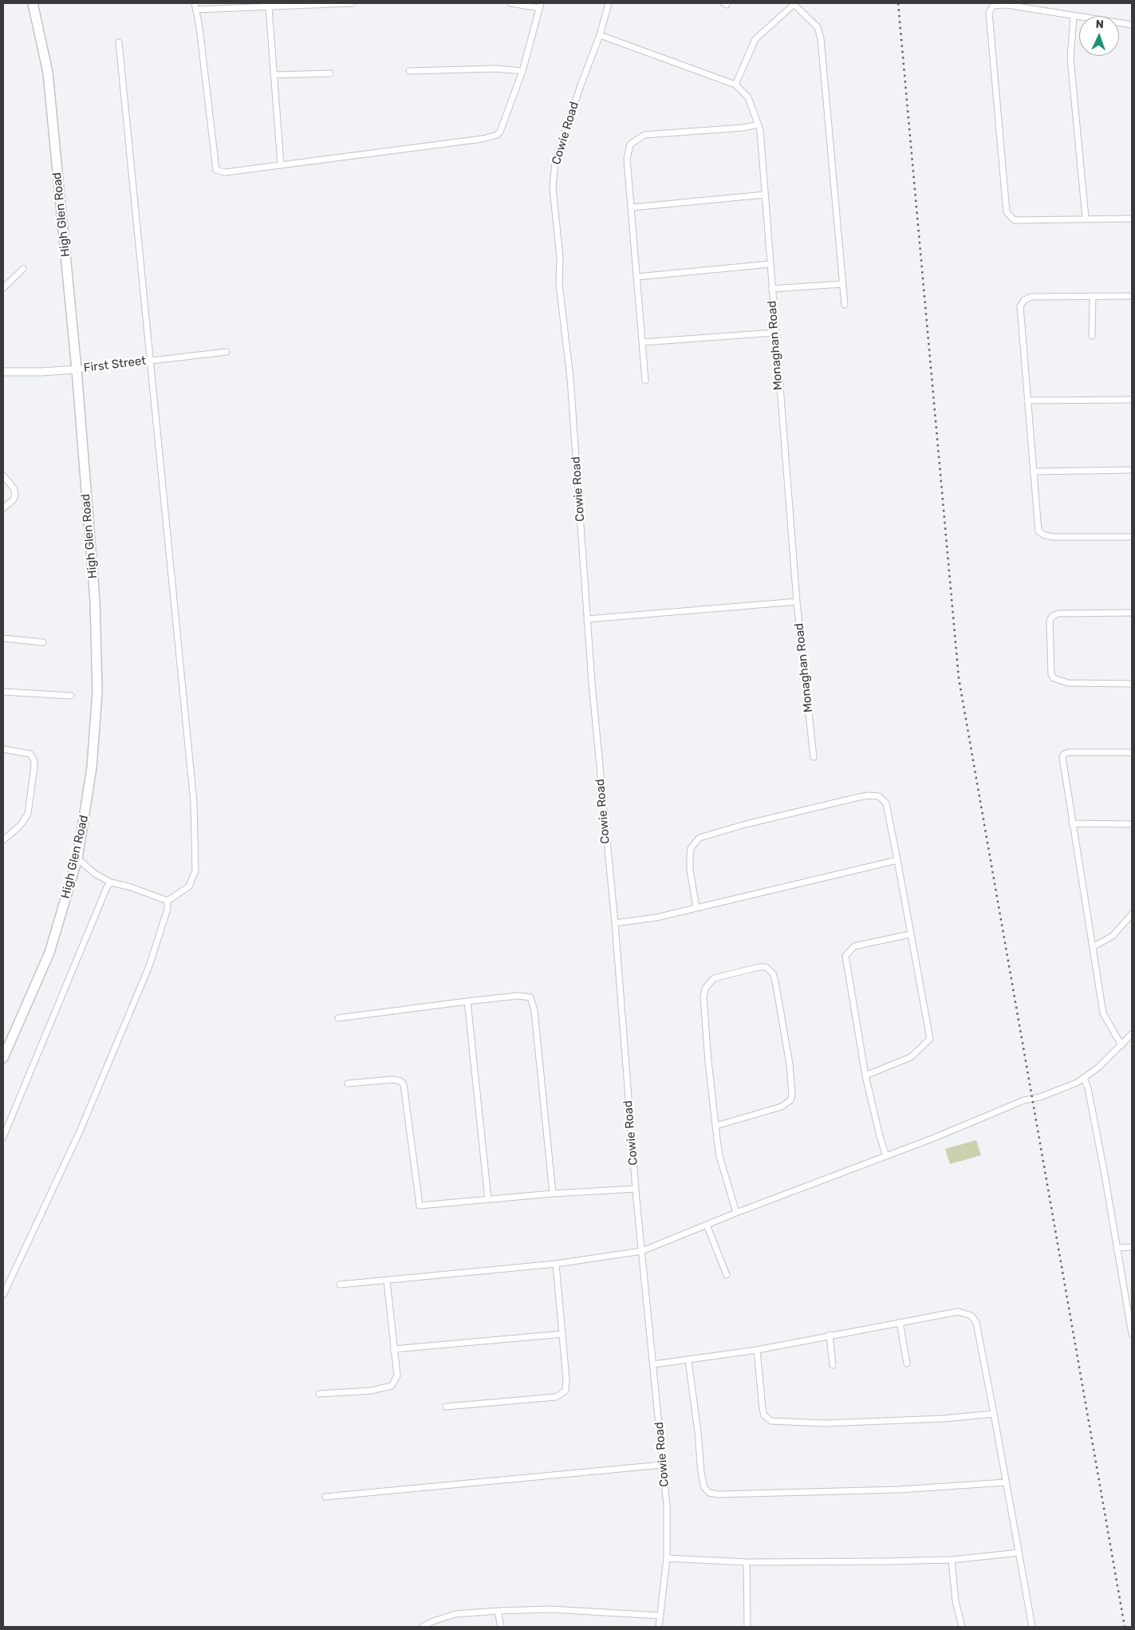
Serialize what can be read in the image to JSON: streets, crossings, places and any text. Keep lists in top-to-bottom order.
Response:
{
  "streets": {
    "main road": ["High Glen Road"],
    "street": ["Cowie Road", "Monaghan Road", "First Street"]
  },
  "crossings": [
    ["Cowie Road", "Monaghan Road"],
    ["High Glen Road", "First Street"]
  ],
  "north": "top"
}
